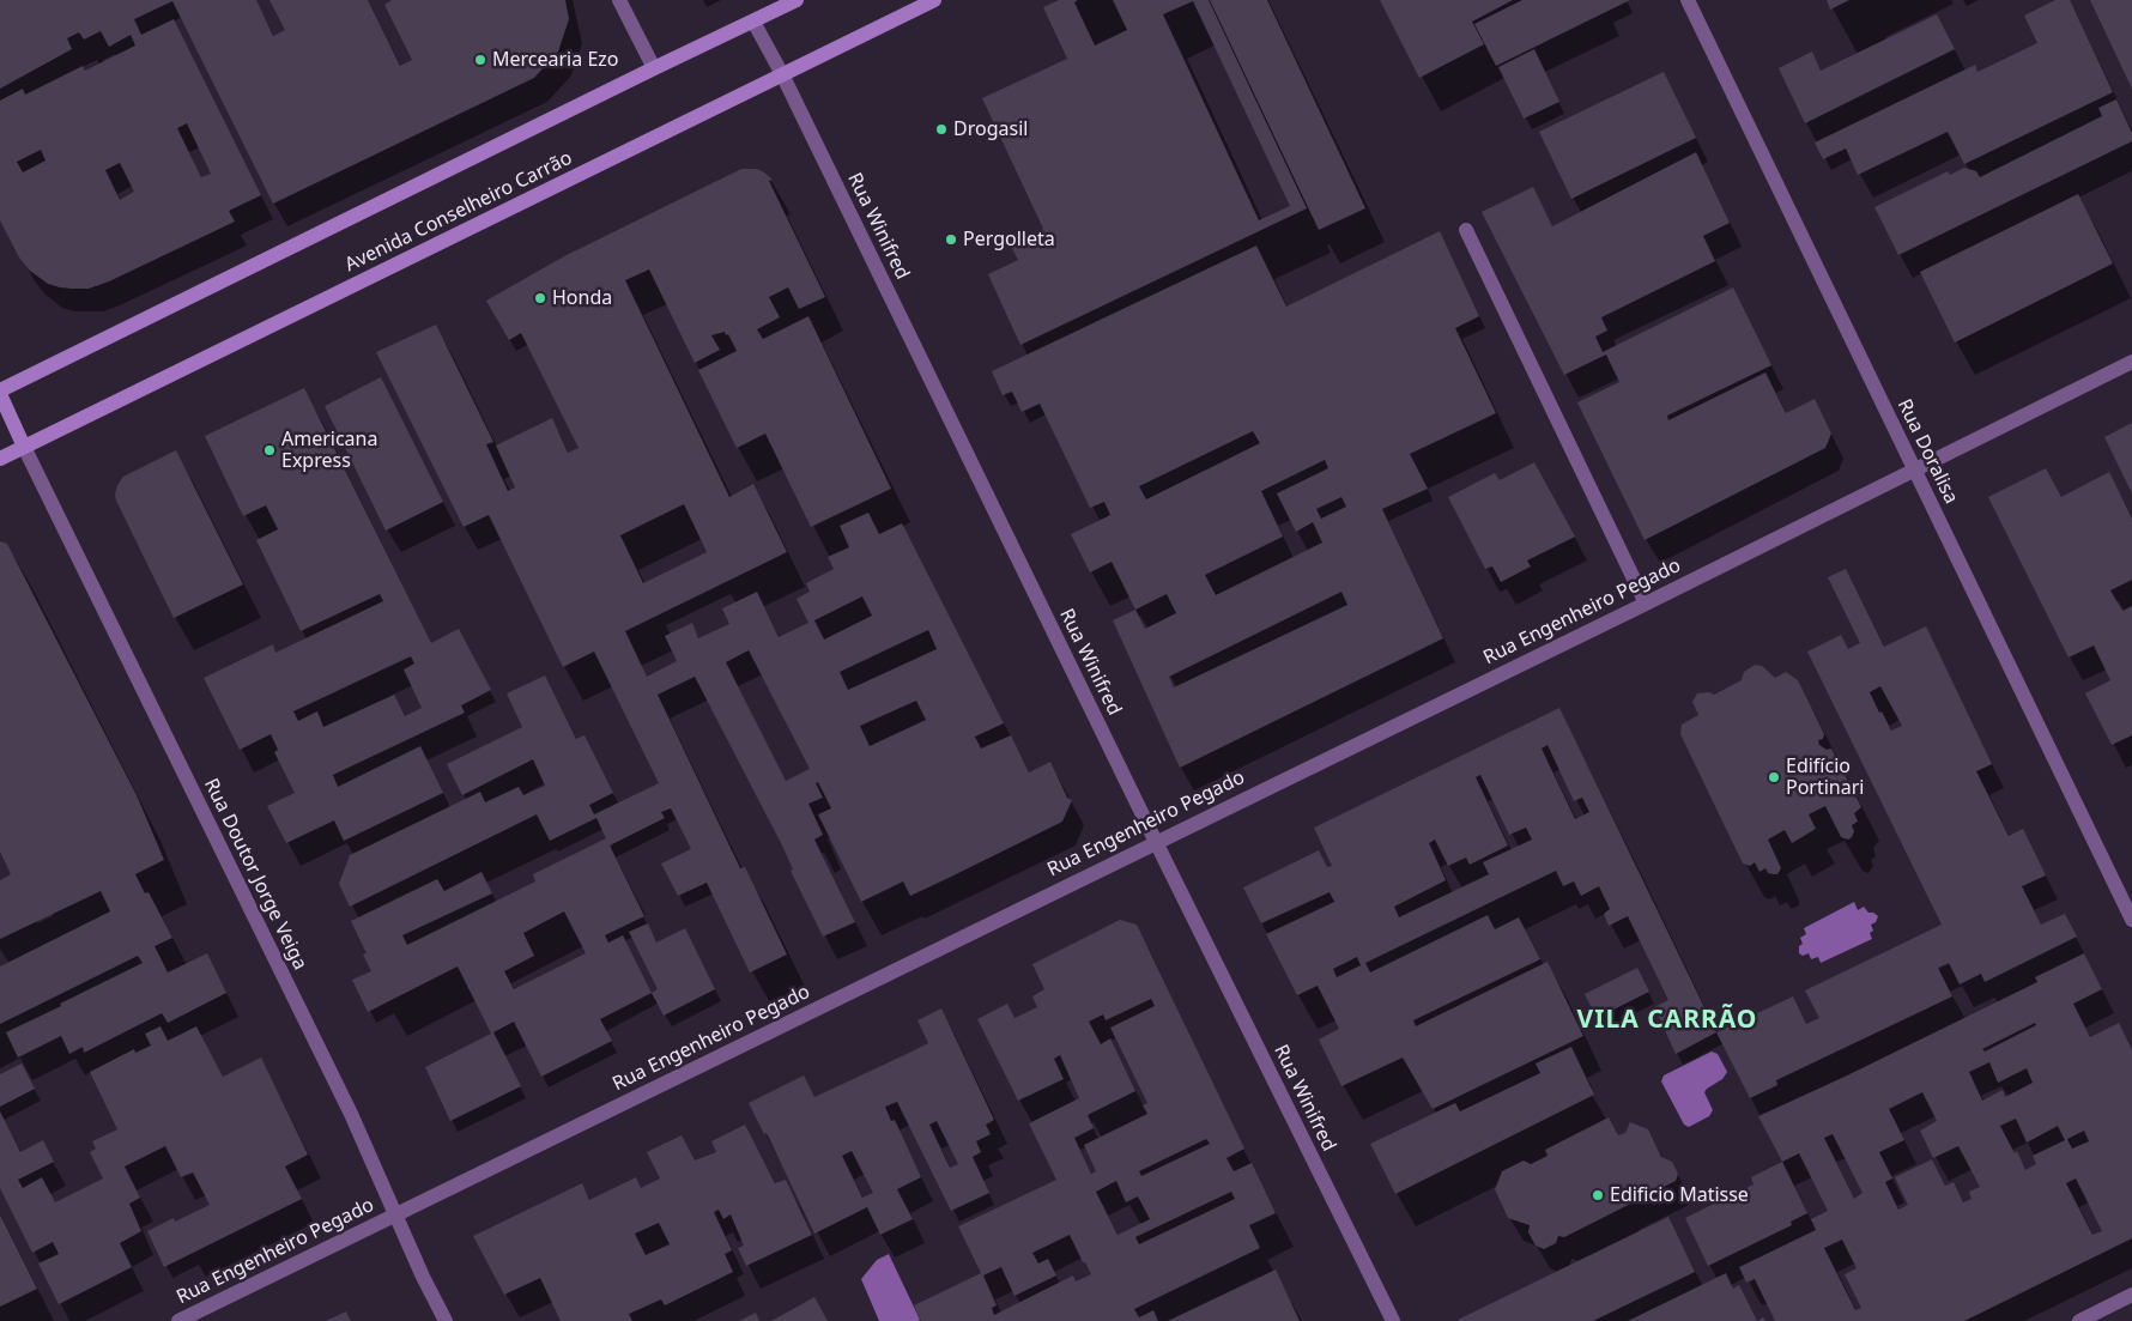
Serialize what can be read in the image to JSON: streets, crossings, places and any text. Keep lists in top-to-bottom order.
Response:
{
  "streets": {
    "main road": ["Avenida Conselheiro Carrão"],
    "street": [
      "Rua Winifred",
      "Rua Doralisa",
      "Rua Engenheiro Pegado",
      "Rua Doutor Jorge Veiga"
    ]
  },
  "crossings": [
    ["Avenida Conselheiro Carrão", "Rua Winifred"],
    ["Avenida Conselheiro Carrão", "Rua Doutor Jorge Veiga"],
    ["Rua Winifred", "Rua Engenheiro Pegado"],
    ["Rua Doralisa", "Rua Engenheiro Pegado"],
    ["Rua Engenheiro Pegado", "Rua Doutor Jorge Veiga"]
  ],
  "districts": ["VILA CARRÃO"],
  "places": [
    "Mercearia Ezo",
    "Drogasil",
    "Pergolleta",
    "Honda",
    "Americana Express",
    "Edifício Portinari",
    "Edificio Matisse"
  ]
}
